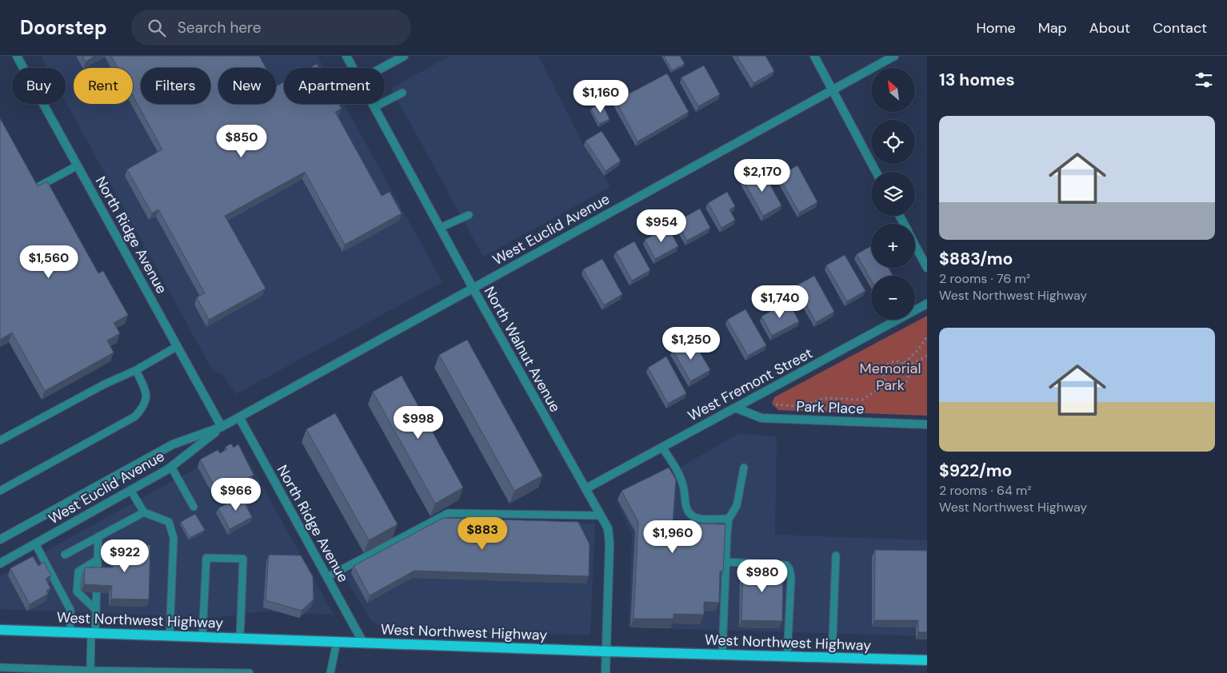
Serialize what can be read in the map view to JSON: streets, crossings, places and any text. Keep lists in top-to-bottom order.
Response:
{
  "streets": {
    "main road": ["West Northwest Highway"],
    "street": [
      "West Euclid Avenue",
      "North Ridge Avenue",
      "North Walnut Avenue",
      "West Fremont Street",
      "Park Place"
    ]
  },
  "crossings": [
    ["West Euclid Avenue", "North Ridge Avenue"],
    ["West Euclid Avenue", "North Walnut Avenue"],
    ["North Ridge Avenue", "West Northwest Highway"],
    ["North Walnut Avenue", "West Fremont Street"],
    ["North Walnut Avenue", "West Northwest Highway"],
    ["West Fremont Street", "Park Place"]
  ],
  "parks": ["Memorial Park"],
  "north": "top left",
  "page": {
    "header": "Doorstep",
    "search": "Search here",
    "nav": [
      "Home",
      "Map",
      "About",
      "Contact"
    ],
    "heading": "13 homes",
    "map_buttons": ["+", "−"],
    "chip": [
      "Buy",
      "Rent",
      "Filters",
      "New",
      "Apartment"
    ],
    "price": [
      "$1,160",
      "$850",
      "$2,170",
      "$954",
      "$1,560",
      "$1,740",
      "$1,250",
      "$998",
      "$966",
      "$883",
      "$1,960",
      "$922",
      "$980"
    ],
    "list": [
      {
        "name": "$883/mo",
        "note": "2 rooms · 76 m² · West Northwest Highway"
      },
      {
        "name": "$922/mo",
        "note": "2 rooms · 64 m² · West Northwest Highway"
      }
    ]
  }
}
